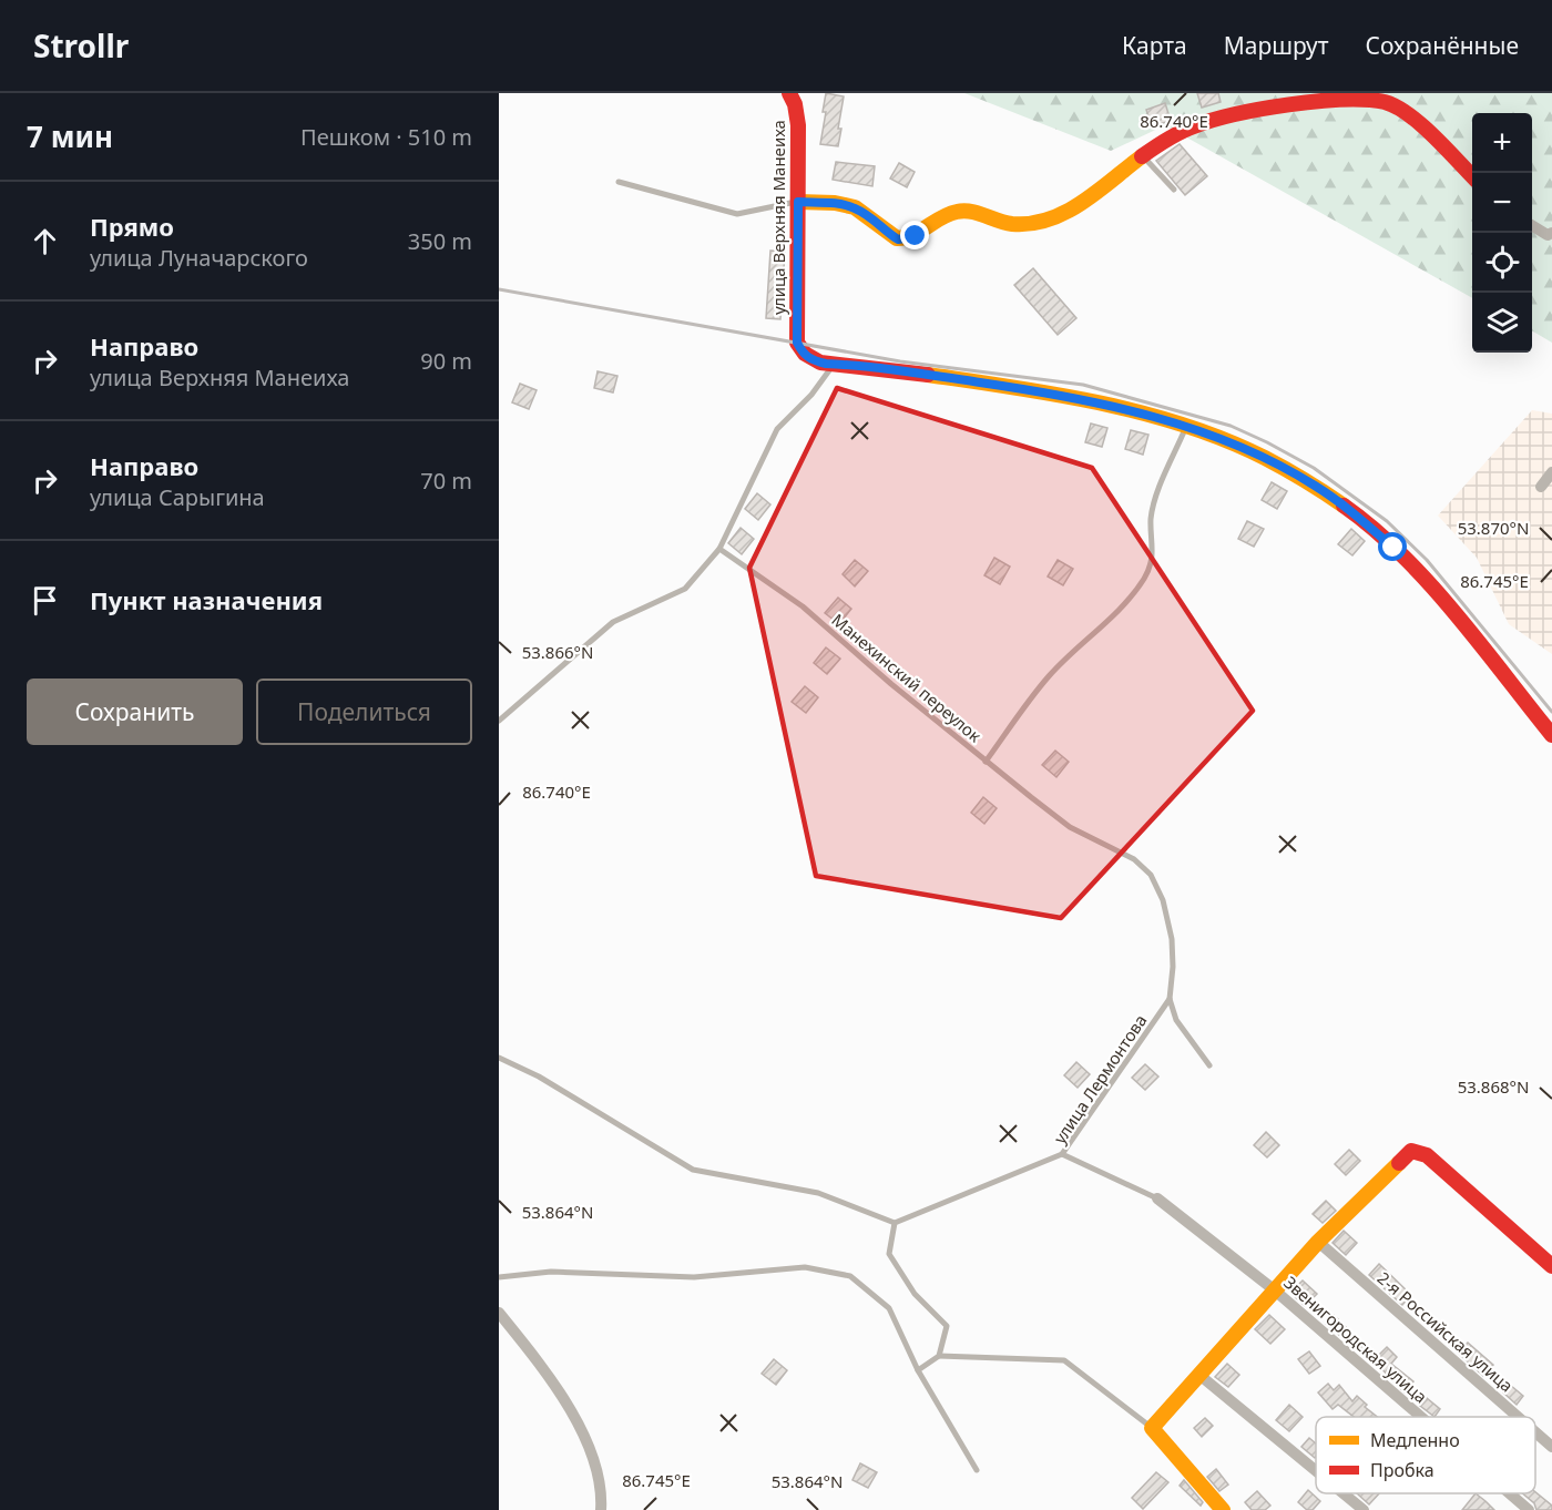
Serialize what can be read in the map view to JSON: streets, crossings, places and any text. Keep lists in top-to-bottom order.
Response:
{
  "streets": {
    "street": ["улица Верхняя Манеиха", "2-я Российская улица", "Звенигородская улица"],
    "lane": ["Манехинский переулок", "улица Лермонтова"]
  },
  "crossings": [
    ["Манехинский переулок", "улица Лермонтова"],
    ["улица Лермонтова", "Звенигородская улица"]
  ],
  "legend": ["Медленно", "Пробка"],
  "page": {
    "header": "Strollr",
    "nav": ["Карта", "Маршрут", "Сохранённые"],
    "heading": ["7 мин", "Пешком · 510 m"],
    "map_buttons": ["+", "−"],
    "list": [
      ["Прямо", "улица Луначарского", "350 m"],
      ["Направо", "улица Верхняя Манеиха", "90 m"],
      ["Направо", "улица Сарыгина", "70 m"],
      "Пункт назначения"
    ],
    "buttons": ["Сохранить", "Поделиться"]
  },
  "coordinates": [
    "86.740°E",
    "53.870°N",
    "86.745°E",
    "53.866°N",
    "53.868°N",
    "53.864°N"
  ]
}
